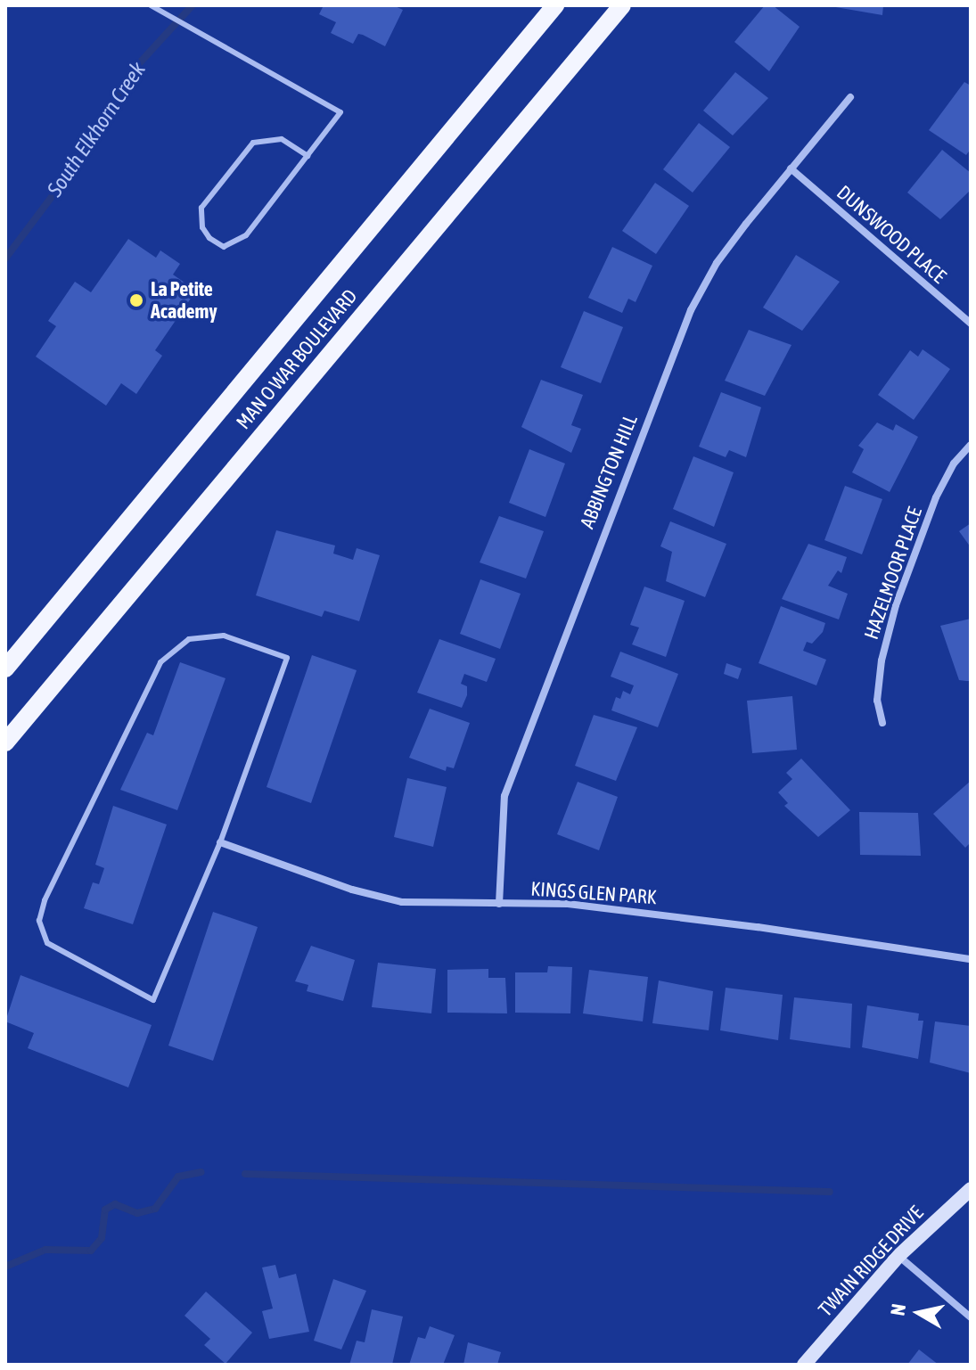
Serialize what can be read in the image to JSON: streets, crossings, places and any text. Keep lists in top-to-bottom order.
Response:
{
  "streets": {
    "main road": ["MAN O WAR BOULEVARD"],
    "street": [
      "DUNSWOOD PLACE",
      "ABBINGTON HILL",
      "HAZELMOOR PLACE",
      "KINGS GLEN PARK",
      "TWAIN RIDGE DRIVE"
    ]
  },
  "crossings": [
    ["DUNSWOOD PLACE", "ABBINGTON HILL"],
    ["ABBINGTON HILL", "KINGS GLEN PARK"]
  ],
  "water": ["South Elkhorn Creek"],
  "places": ["La Petite Academy"],
  "north": "left"
}
